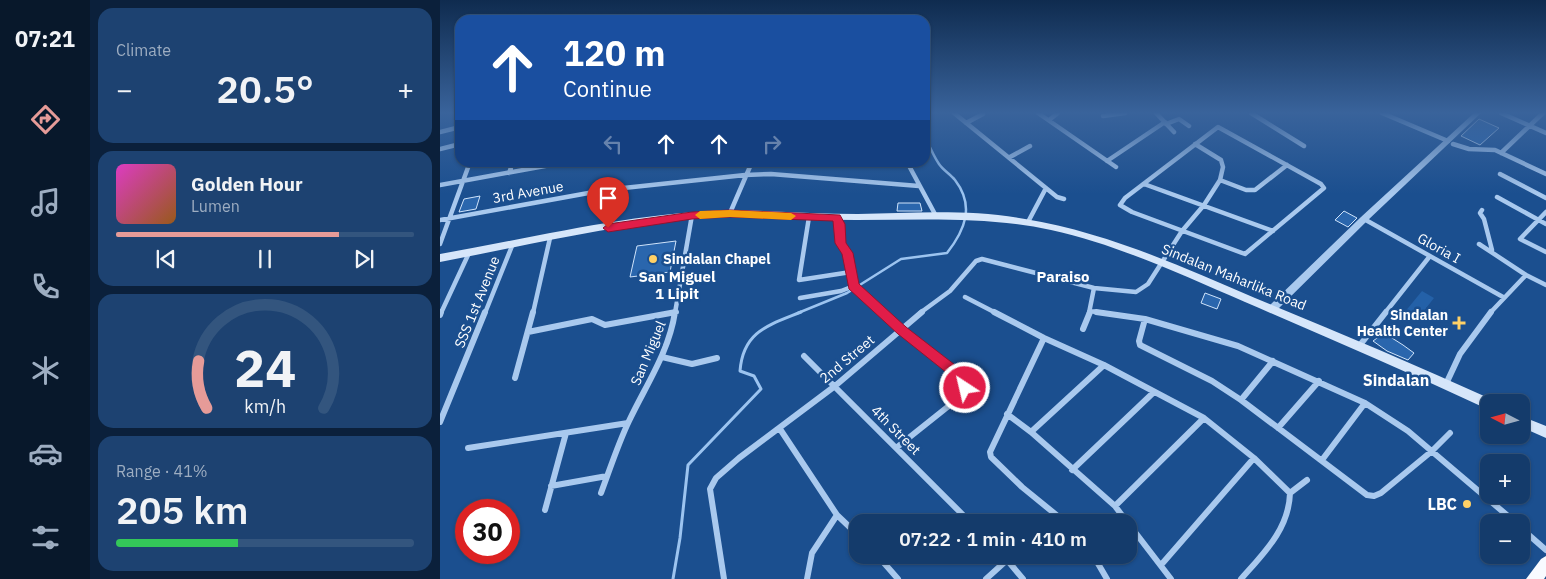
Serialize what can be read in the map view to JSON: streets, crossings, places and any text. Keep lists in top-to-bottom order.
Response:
{
  "streets": {
    "main road": ["Sindalan Maharlika Road"],
    "street": [
      "3rd Avenue",
      "Gloria I",
      "SSS 1st Avenue",
      "San Miguel",
      "2nd Street",
      "4th Street"
    ]
  },
  "crossings": [
    ["Sindalan Maharlika Road", "SSS 1st Avenue"],
    ["Sindalan Maharlika Road", "San Miguel"],
    ["Sindalan Maharlika Road", "2nd Street"],
    ["2nd Street", "4th Street"]
  ],
  "districts": ["San Miguel 1 Lipit", "Paraiso", "Sindalan"],
  "places": {
    "other": ["Sindalan Chapel", "LBC"],
    "health": ["Sindalan Health Center"]
  },
  "north": "left",
  "page": {
    "tabs": "07:21",
    "tile": [
      "Climate",
      ["Range · 41%", "205 km"]
    ],
    "turn": ["120 m", "Continue"],
    "heat": ["−", "20.5°", "+"],
    "song": ["Golden Hour", "Lumen"],
    "map_buttons": ["+", "−"],
    "limit": "30",
    "trip": "07:22 · 1 min · 410 m",
    "gauge": ["24", "km/h"]
  }
}
